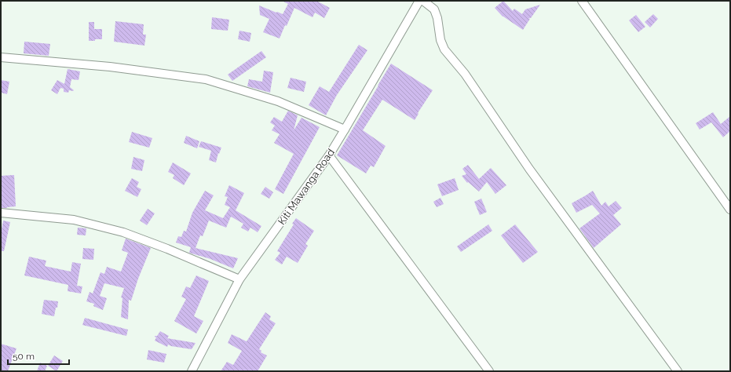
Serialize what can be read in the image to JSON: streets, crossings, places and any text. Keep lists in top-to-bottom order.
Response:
{
  "streets": {
    "street": ["Kiti Mawanga Road"]
  },
  "scale_bar": "50 m"
}
